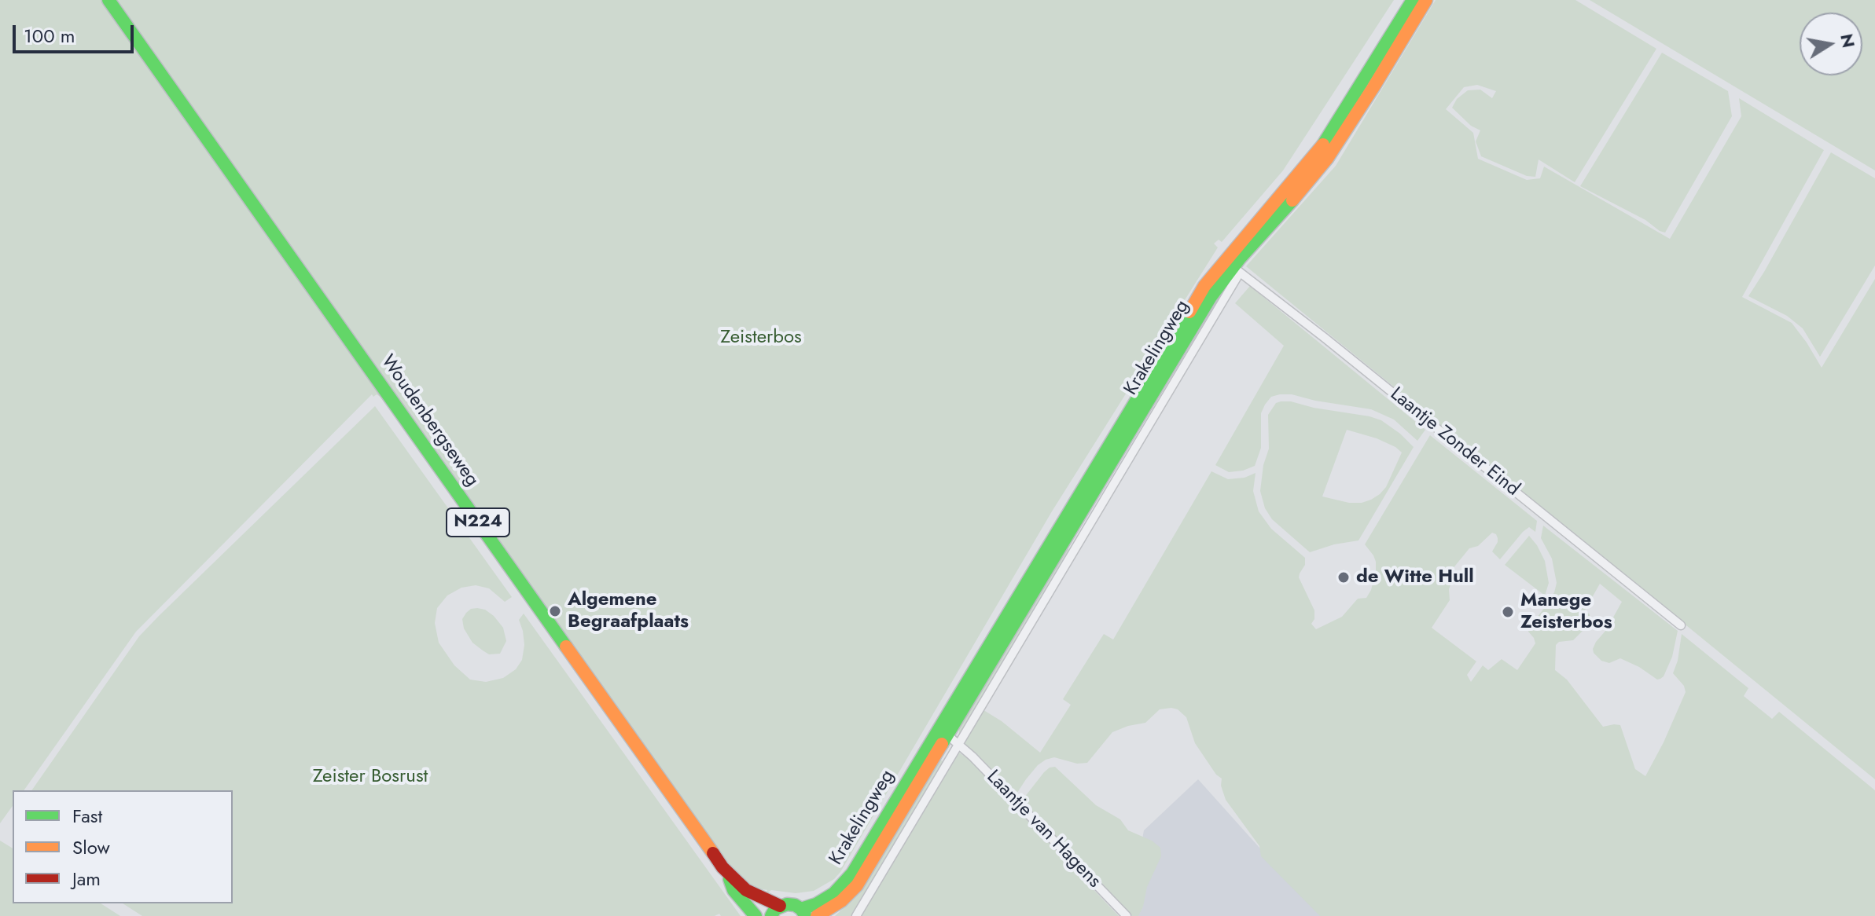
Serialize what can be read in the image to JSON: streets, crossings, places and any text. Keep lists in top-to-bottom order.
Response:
{
  "streets": {
    "main road": ["Krakelingweg", "Woudenbergseweg", "N224"],
    "street": ["Laantje Zonder Eind", "Laantje van Hagens"]
  },
  "crossings": [
    ["Krakelingweg", "Laantje Zonder Eind"],
    ["Krakelingweg", "N224"],
    ["Krakelingweg", "Laantje van Hagens"],
    ["Woudenbergseweg", "N224"]
  ],
  "parks": ["Zeisterbos", "Zeister Bosrust"],
  "places": ["de Witte Hull", "Algemene Begraafplaats", "Manege Zeisterbos"],
  "legend": ["Fast", "Slow", "Jam"],
  "scale_bar": "100 m",
  "north": "right"
}
